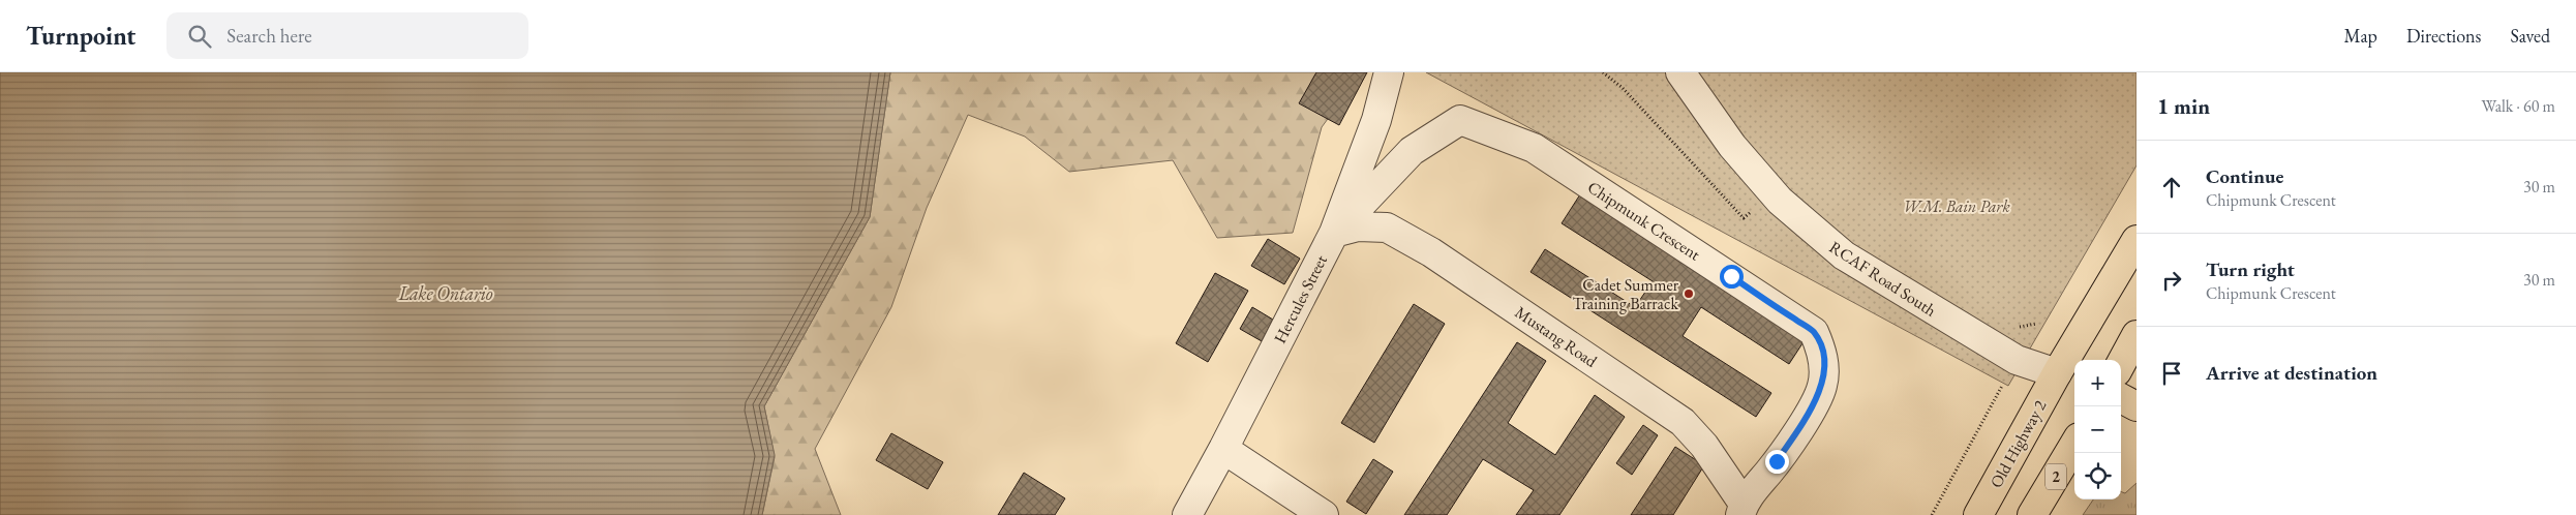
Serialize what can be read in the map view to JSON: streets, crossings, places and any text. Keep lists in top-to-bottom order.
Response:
{
  "streets": {
    "main road": ["Old Highway 2", "2"],
    "lane": [
      "Chipmunk Crescent",
      "RCAF Road South",
      "Hercules Street",
      "Mustang Road"
    ]
  },
  "crossings": [
    ["Chipmunk Crescent", "Hercules Street"],
    ["Chipmunk Crescent", "Mustang Road"],
    ["RCAF Road South", "Old Highway 2"],
    ["Hercules Street", "Mustang Road"]
  ],
  "water": ["Lake Ontario"],
  "parks": ["W.M. Bain Park"],
  "places": ["Cadet Summer Training Barrack"],
  "page": {
    "header": "Turnpoint",
    "search": "Search here",
    "nav": ["Map", "Directions", "Saved"],
    "heading": ["1 min", "Walk · 60 m"],
    "list": [
      ["Continue", "Chipmunk Crescent", "30 m"],
      ["Turn right", "Chipmunk Crescent", "30 m"],
      "Arrive at destination"
    ],
    "map_buttons": ["+", "−"]
  }
}
